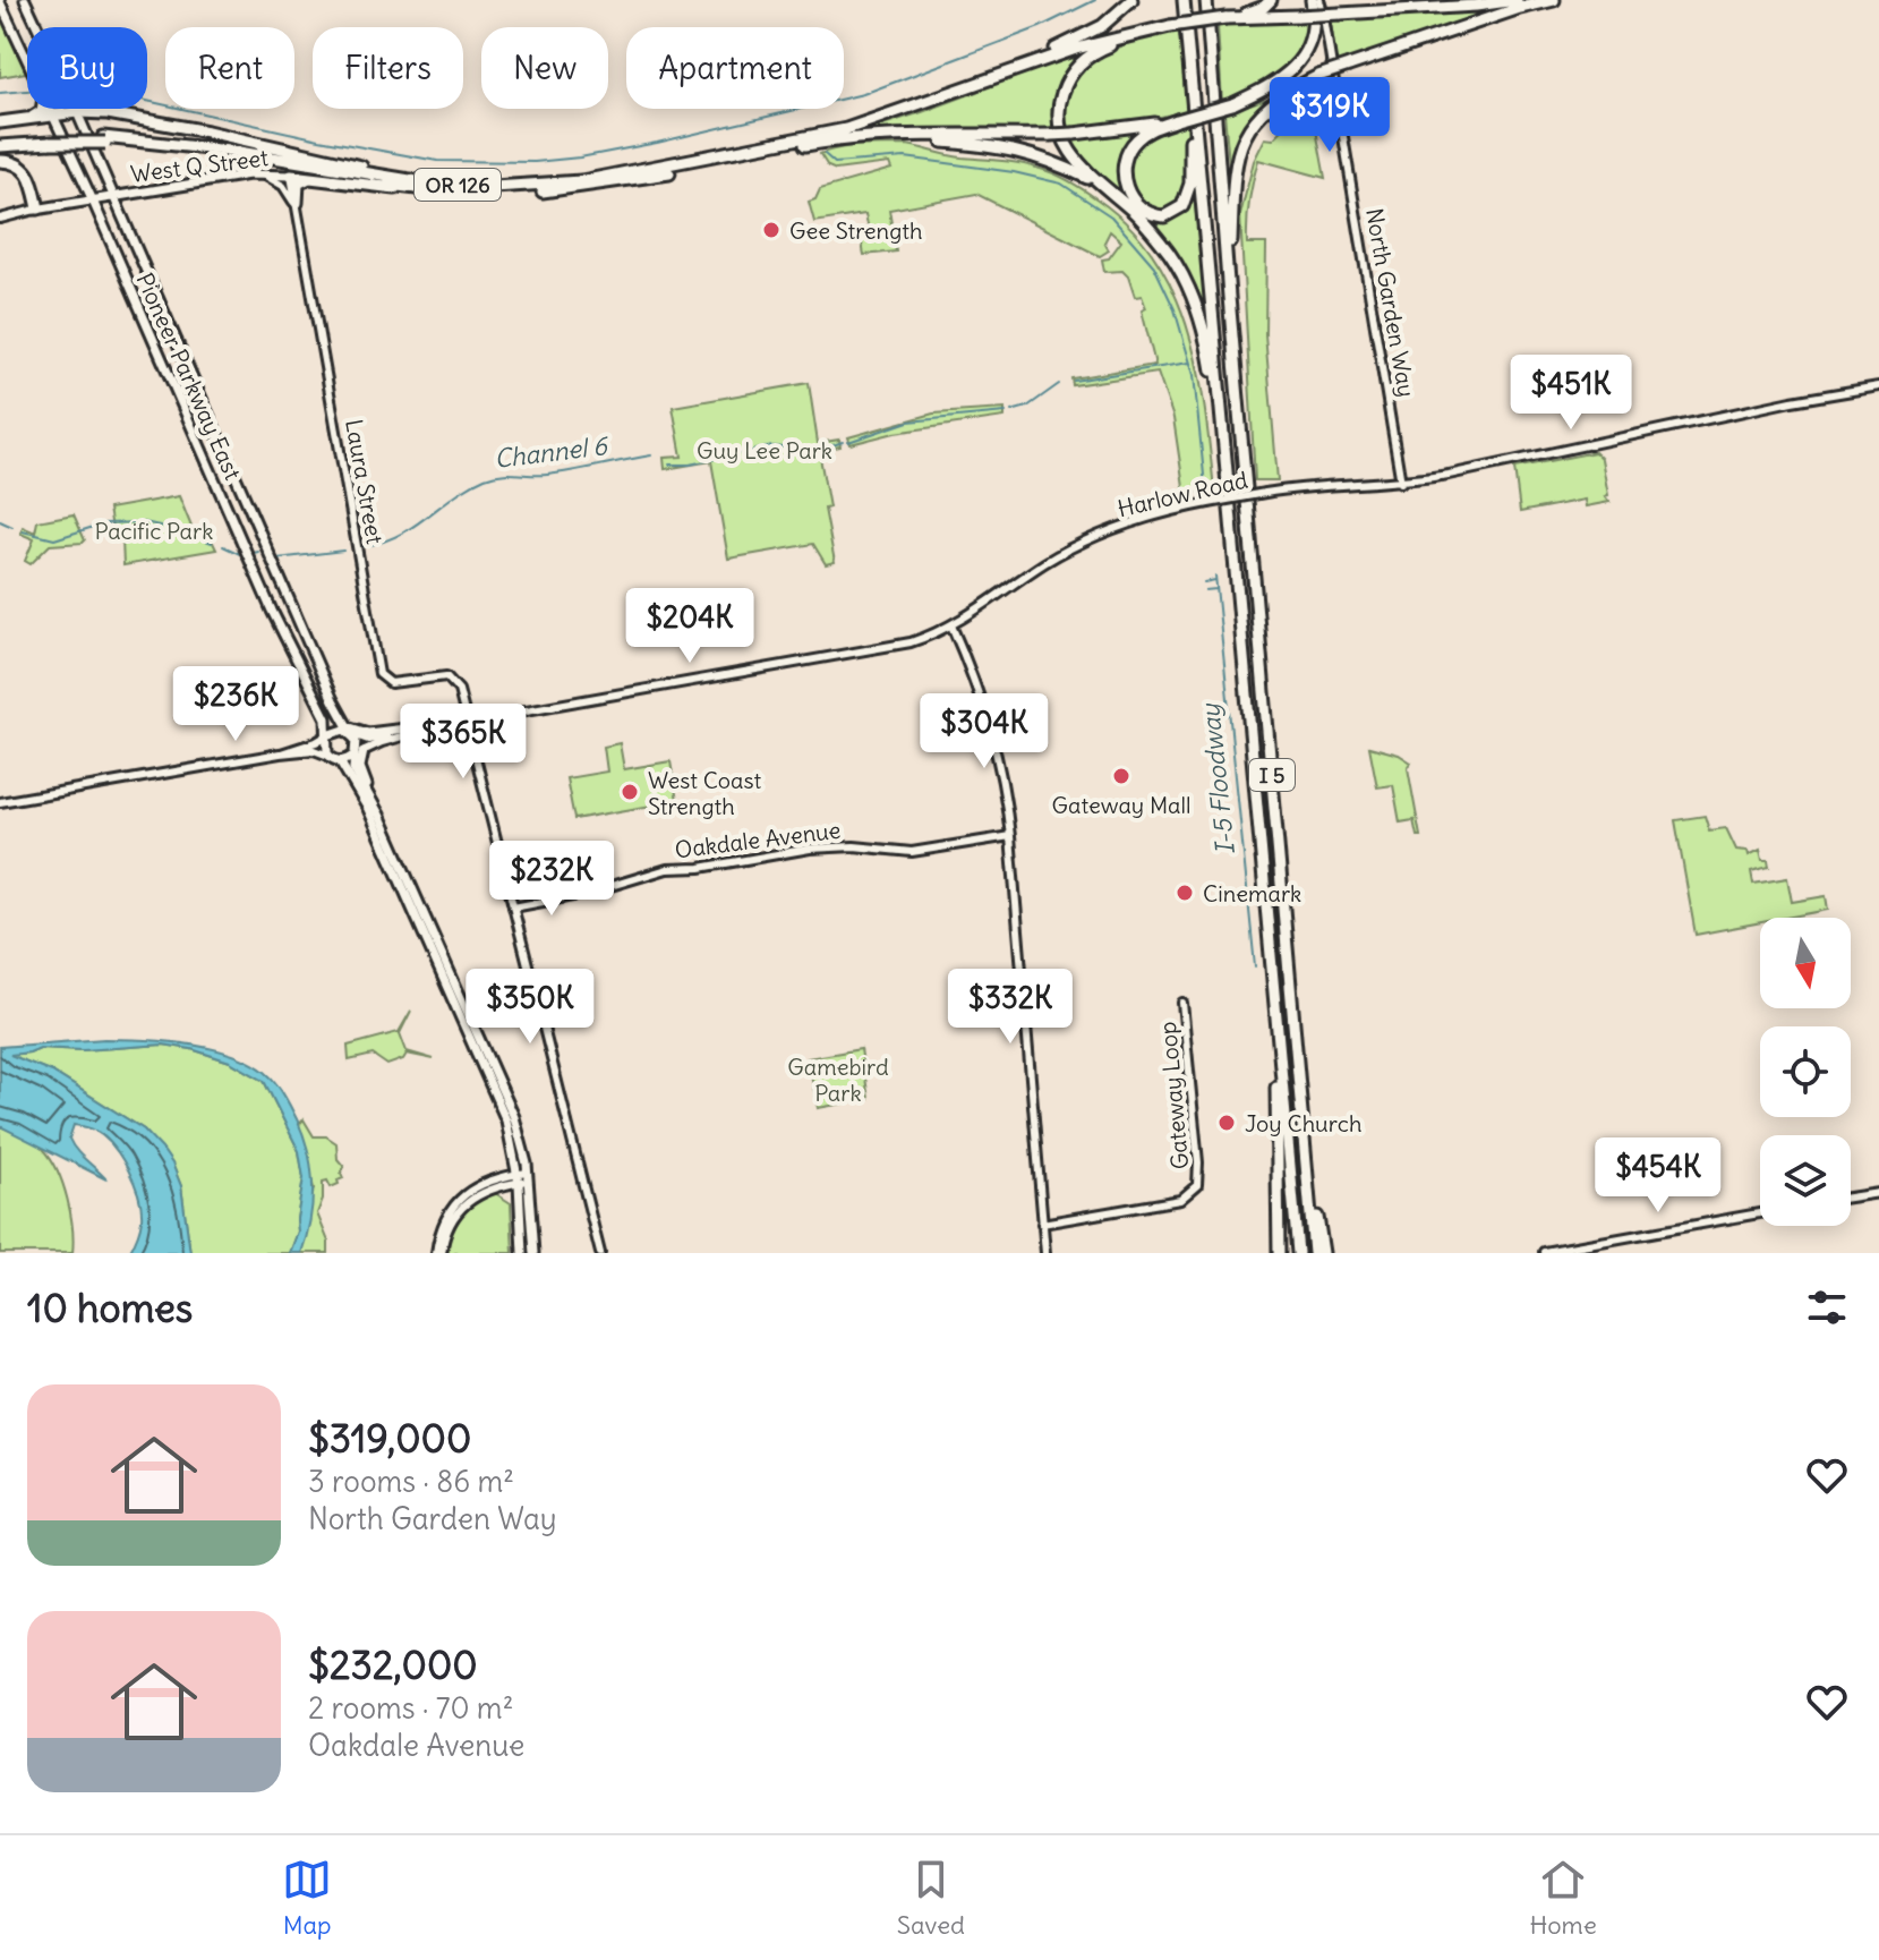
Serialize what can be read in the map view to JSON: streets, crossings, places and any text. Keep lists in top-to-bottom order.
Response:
{
  "streets": {
    "highway": ["OR 126", "I 5"],
    "main road": ["West Q Street", "Pioneer Parkway East"],
    "street": [
      "North Garden Way",
      "Laura Street",
      "Harlow Road",
      "Oakdale Avenue",
      "Gateway Loop"
    ]
  },
  "crossings": [
    ["West Q Street", "Pioneer Parkway East"],
    ["West Q Street", "Laura Street"],
    ["North Garden Way", "Harlow Road"],
    ["Laura Street", "Harlow Road"]
  ],
  "water": ["Channel 6", "I-5 Floodway"],
  "parks": ["Guy Lee Park", "Pacific Park", "Gamebird Park"],
  "places": [
    "Gee Strength",
    "Gateway Mall",
    "West Coast Strength",
    "Cinemark",
    "Joy Church"
  ],
  "north": "bottom",
  "page": {
    "chip": [
      "Buy",
      "Rent",
      "Filters",
      "New",
      "Apartment"
    ],
    "price": [
      "$319K",
      "$451K",
      "$204K",
      "$236K",
      "$304K",
      "$365K",
      "$232K",
      "$350K",
      "$332K",
      "$454K"
    ],
    "heading": "10 homes",
    "list": [
      {
        "name": "$319,000",
        "note": "3 rooms · 86 m² · North Garden Way"
      },
      {
        "name": "$232,000",
        "note": "2 rooms · 70 m² · Oakdale Avenue"
      }
    ],
    "tabs": ["Map", "Saved", "Home"]
  }
}
